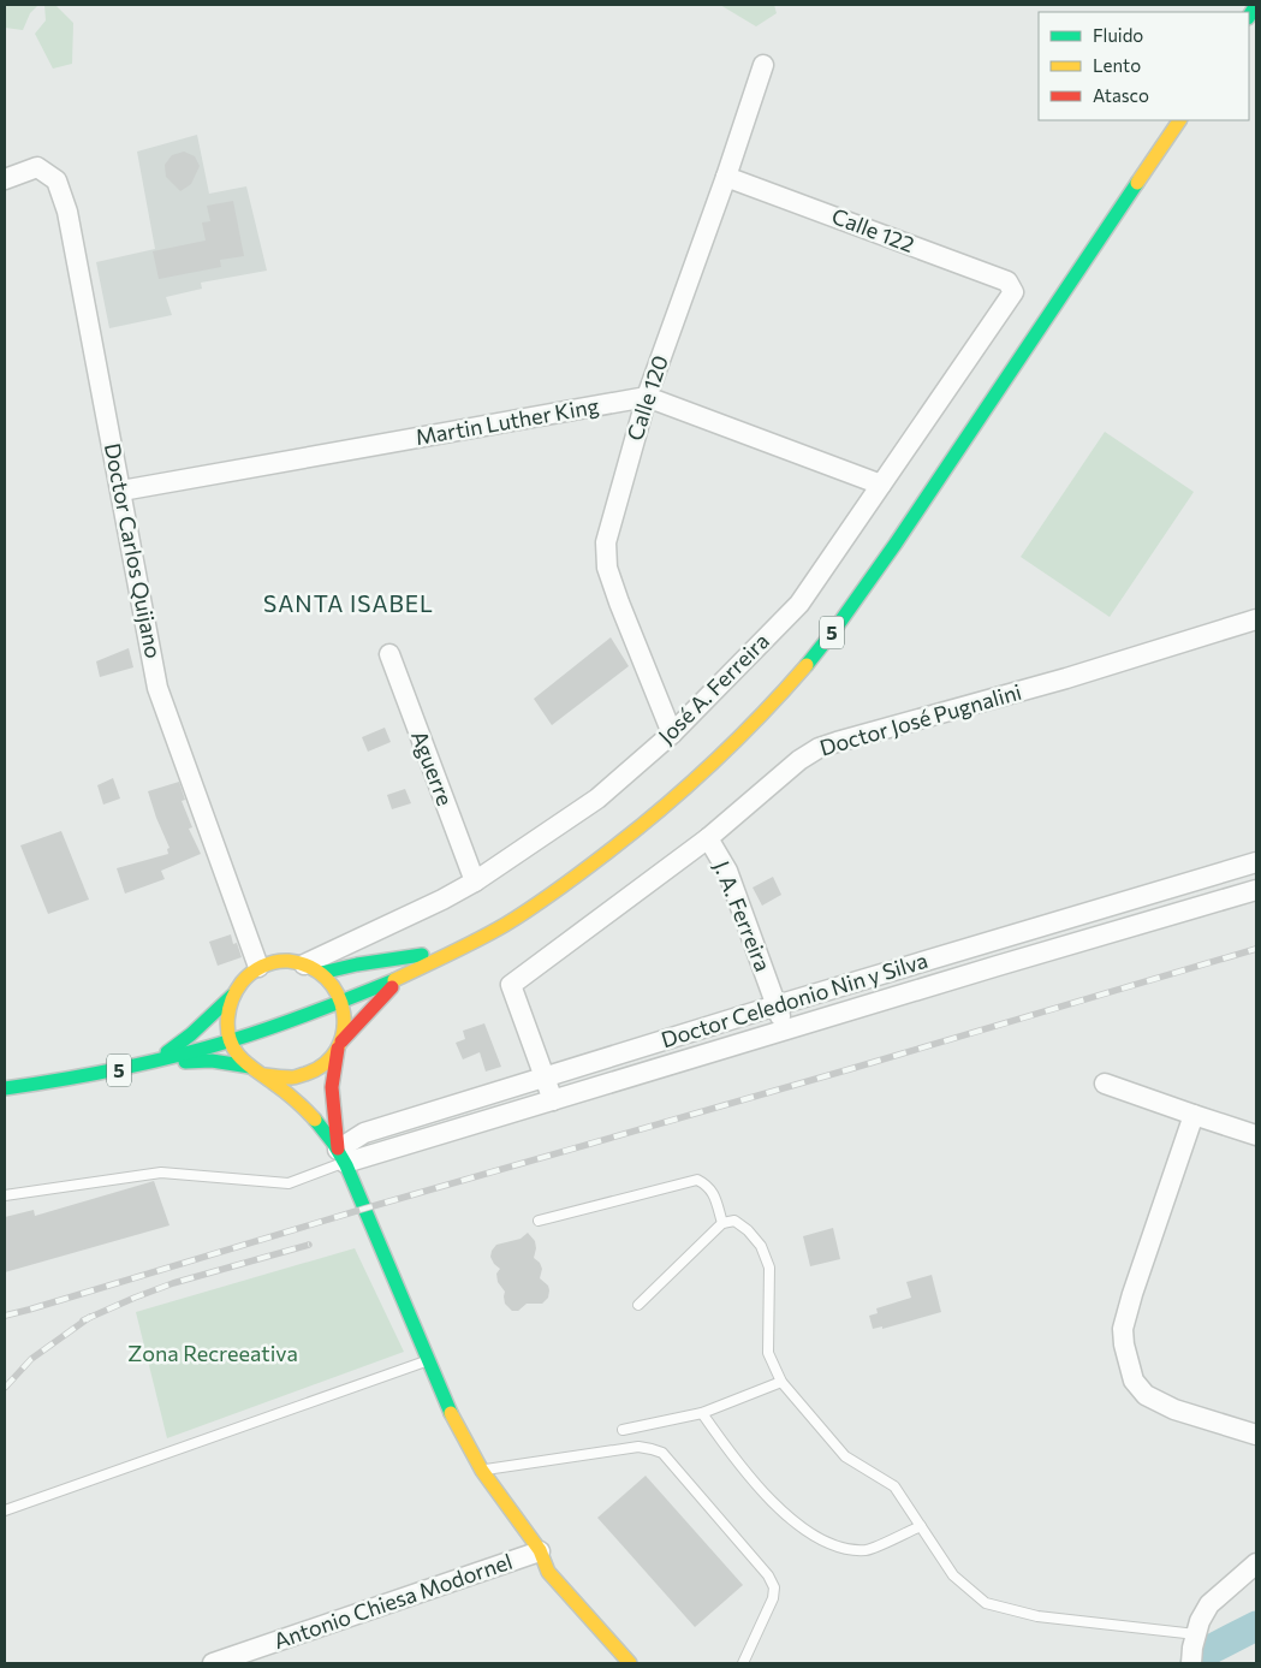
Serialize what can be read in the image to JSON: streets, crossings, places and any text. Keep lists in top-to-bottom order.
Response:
{
  "streets": {
    "main road": ["5"],
    "street": [
      "Calle 122",
      "Calle 120",
      "Martin Luther King",
      "Doctor Carlos Quijano",
      "José A. Ferreira",
      "Doctor José Pugnalini",
      "Aguerre",
      "J. A. Ferreira",
      "Doctor Celedonio Nin y Silva",
      "Antonio Chiesa Modornel"
    ]
  },
  "crossings": [
    ["Calle 122", "Calle 120"],
    ["Calle 122", "José A. Ferreira"],
    ["Calle 120", "Martin Luther King"],
    ["Calle 120", "José A. Ferreira"],
    ["Martin Luther King", "Doctor Carlos Quijano"],
    ["José A. Ferreira", "Aguerre"],
    ["Doctor José Pugnalini", "J. A. Ferreira"],
    ["Doctor José Pugnalini", "Doctor Celedonio Nin y Silva"],
    ["J. A. Ferreira", "Doctor Celedonio Nin y Silva"]
  ],
  "districts": ["SANTA ISABEL"],
  "parks": ["Zona Recreeativa"],
  "legend": ["Fluido", "Lento", "Atasco"]
}
